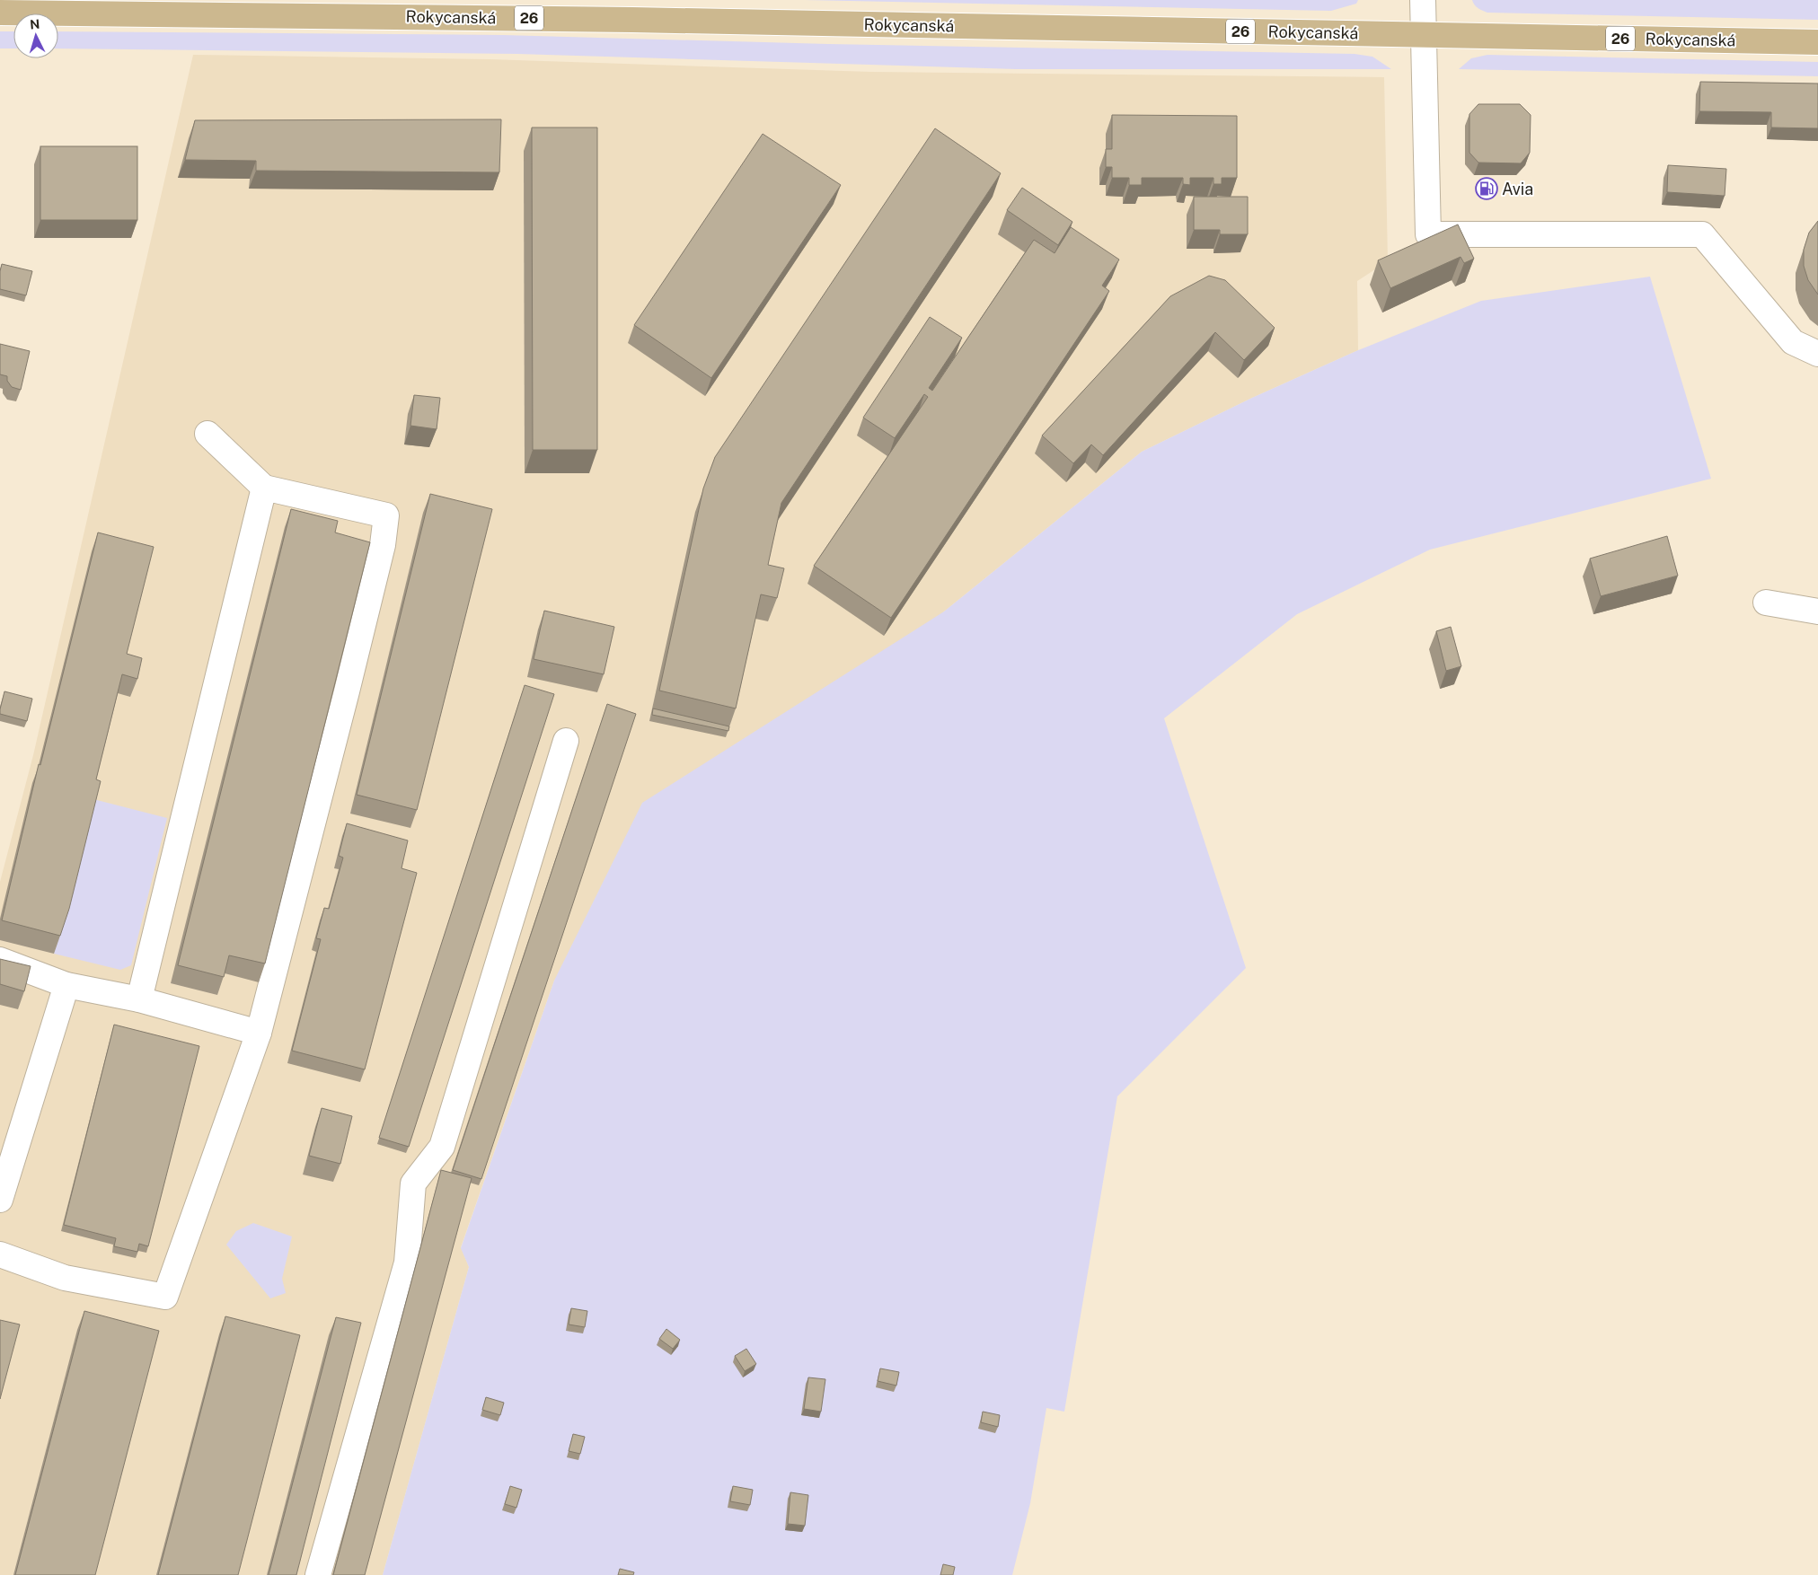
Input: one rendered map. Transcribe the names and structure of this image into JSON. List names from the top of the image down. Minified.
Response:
{"streets":{"main road":["Rokycanská","26"]},"places":{"fuel station":["Avia"]},"north":"top"}
